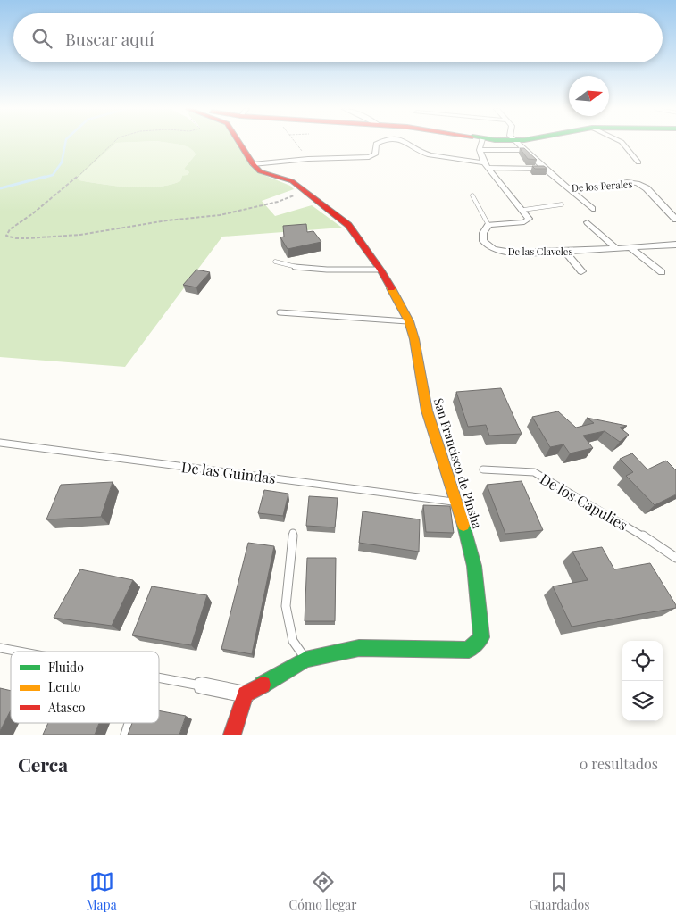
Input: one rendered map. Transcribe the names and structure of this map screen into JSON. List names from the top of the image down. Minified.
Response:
{"streets":{"street":["De los Perales","De las Claveles","San Francisco de Pinsha"],"lane":["De las Guindas","De los Capulies"]},"crossings":[["San Francisco de Pinsha","De las Guindas"]],"legend":["Fluido","Lento","Atasco"],"north":"right","page":{"search":"Buscar aquí","heading":["Cerca","0 resultados"],"nav":["Mapa","Cómo llegar","Guardados"]}}
